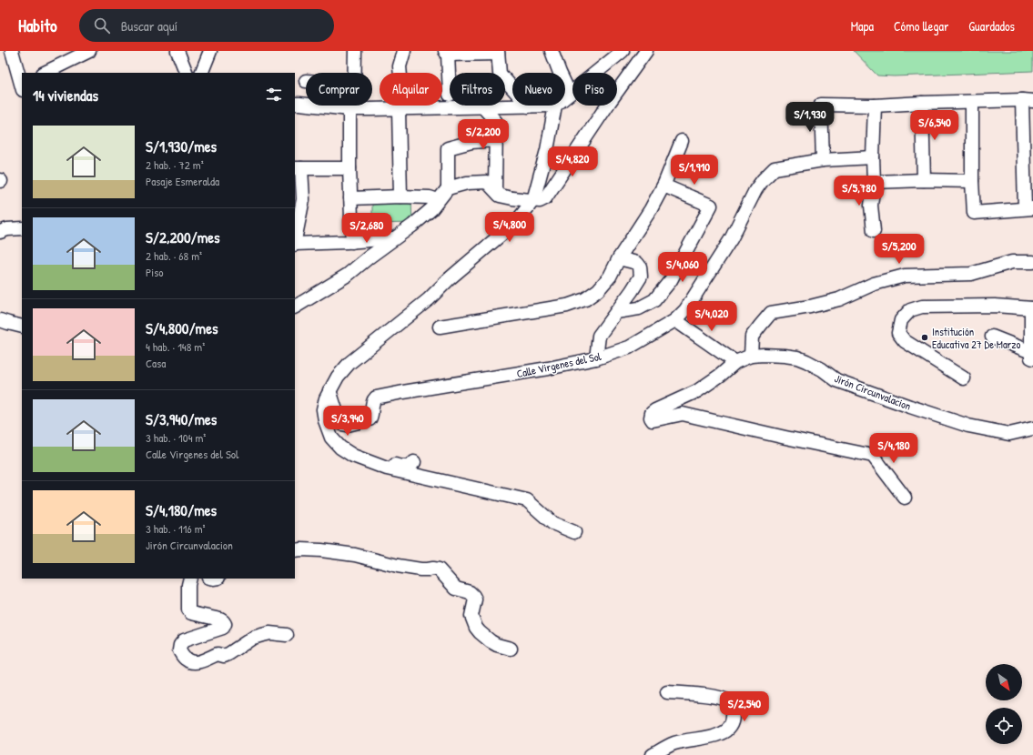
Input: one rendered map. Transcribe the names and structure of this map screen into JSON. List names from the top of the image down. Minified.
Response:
{"streets":{"street":["Calle Virgenes del Sol","Jirón Circunvalacion"]},"places":["Institución Educativa 27 De Marzo"],"north":"bottom right","page":{"header":"Habito","search":"Buscar aquí","nav":["Mapa","Cómo llegar","Guardados"],"chip":["Comprar","Alquilar","Filtros","Nuevo","Piso"],"heading":"14 viviendas","price":["S/1,930","S/6,540","S/2,200","S/4,820","S/1,910","S/5,780","S/4,800","S/2,680","S/5,200","S/4,060","S/4,020","S/3,940","S/4,180","S/2,540"],"list":[{"name":"S/1,930/mes","note":"2 hab. · 72 m² · Pasaje Esmeralda"},{"name":"S/2,200/mes","note":"2 hab. · 68 m² · Piso"},{"name":"S/4,800/mes","note":"4 hab. · 148 m² · Casa"},{"name":"S/3,940/mes","note":"3 hab. · 104 m² · Calle Virgenes del Sol"},{"name":"S/4,180/mes","note":"3 hab. · 116 m² · Jirón Circunvalacion"}]}}
